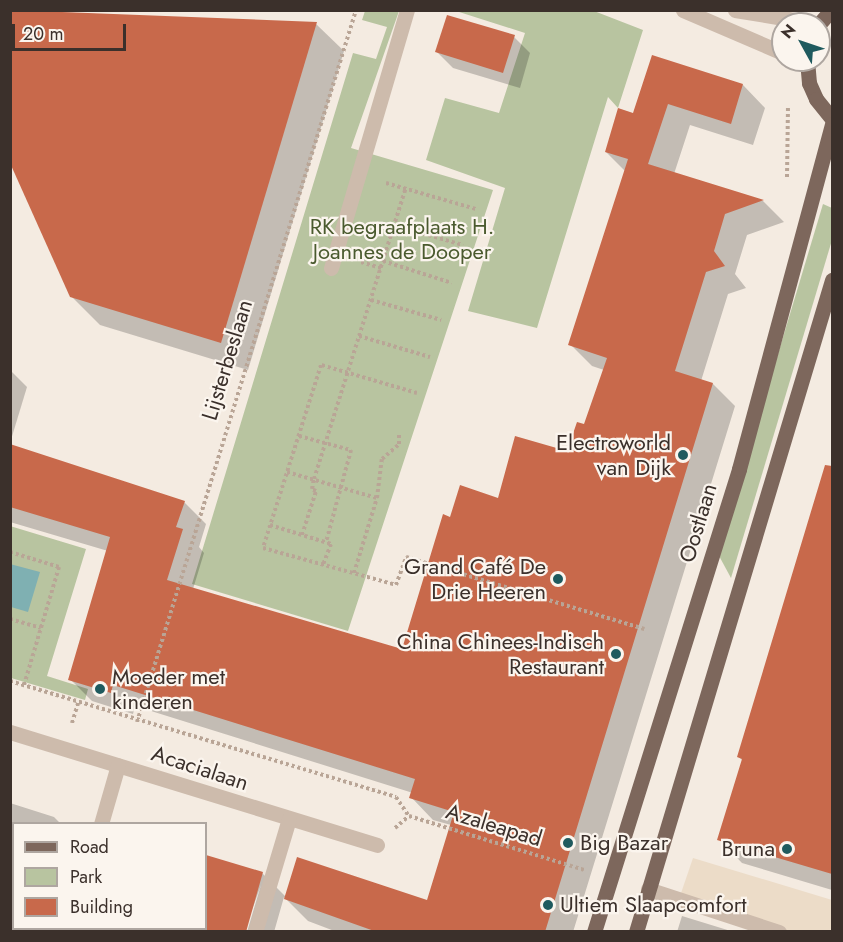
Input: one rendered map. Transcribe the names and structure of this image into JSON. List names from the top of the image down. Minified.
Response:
{"streets":{"main road":["Oostlaan"],"street":["Acacialaan"],"path":["Lijsterbeslaan","Azaleapad"]},"crossings":[["Oostlaan","Azaleapad"]],"parks":["RK begraafplaats H. Joannes de Dooper"],"places":["Electroworld van Dijk","Grand Café De Drie Heeren","China Chinees-Indisch Restaurant","Moeder met kinderen","Big Bazar","Bruna","Ultiem Slaapcomfort"],"legend":["Road","Park","Building"],"scale_bar":"20 m","north":"top left"}
